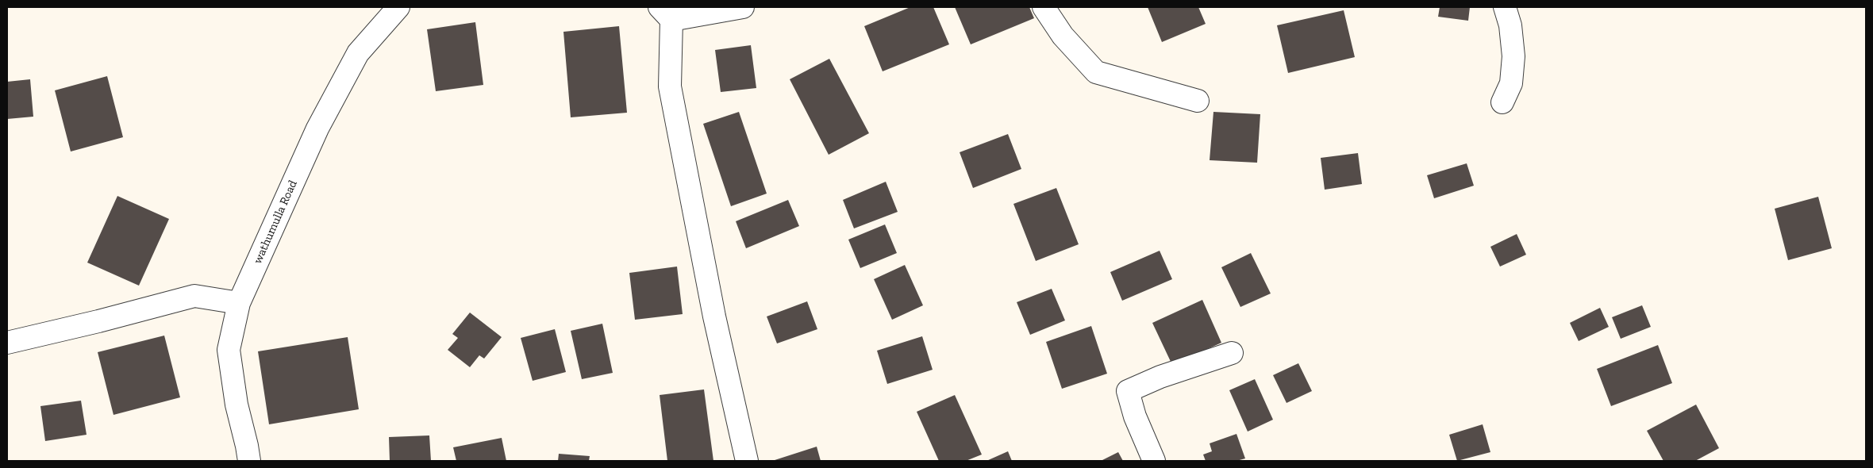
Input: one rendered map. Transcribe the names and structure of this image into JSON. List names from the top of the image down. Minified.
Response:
{"streets":{"street":["wathumulla Road"]}}
